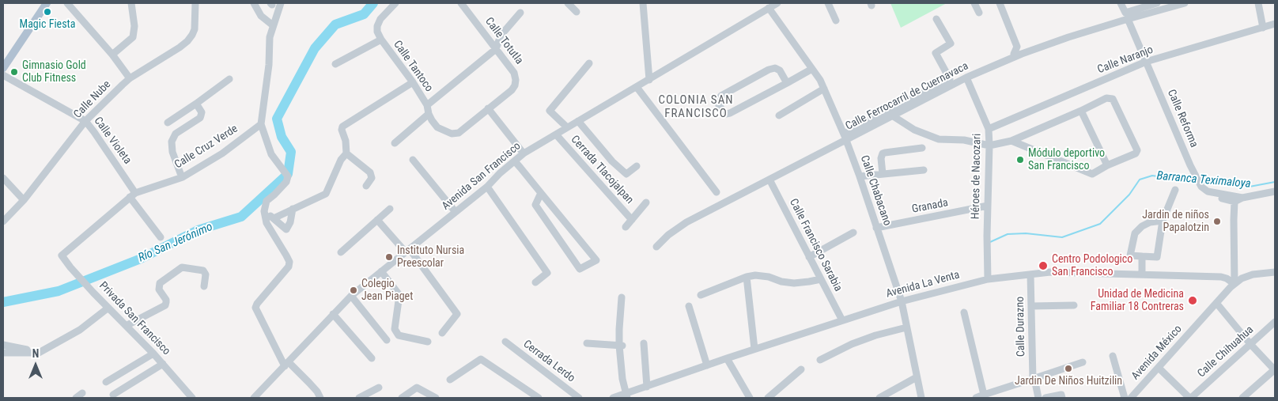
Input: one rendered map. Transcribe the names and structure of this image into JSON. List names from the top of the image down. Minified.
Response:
{"streets":{"street":["Calle Totutla","Calle Naranjo","Calle Tantoco","Calle Ferrocarril de Cuernavaca","Calle Nube","Calle Reforma","Calle Violeta","Calle Cruz Verde","Cerrada Tlacojalpan","Avenida San Francisco","Héroes de Nacozari","Calle Chabacano","Granada","Calle Francisco Sarabia","Avenida La Venta","Privada San Francisco","Calle Durazno","Calle Chihuahua","Avenida México","Cerrada Lerdo"]},"crossings":[["Calle Totutla","Calle Tantoco"],["Calle Naranjo","Calle Reforma"],["Calle Naranjo","Héroes de Nacozari"],["Calle Ferrocarril de Cuernavaca","Calle Reforma"],["Calle Ferrocarril de Cuernavaca","Héroes de Nacozari"],["Calle Ferrocarril de Cuernavaca","Calle Chabacano"],["Calle Ferrocarril de Cuernavaca","Calle Francisco Sarabia"],["Calle Nube","Calle Violeta"],["Calle Violeta","Calle Cruz Verde"],["Calle Cruz Verde","Privada San Francisco"],["Cerrada Tlacojalpan","Avenida San Francisco"],["Avenida San Francisco","Calle Chabacano"],["Héroes de Nacozari","Granada"],["Héroes de Nacozari","Avenida La Venta"],["Calle Chabacano","Granada"],["Calle Chabacano","Avenida La Venta"],["Calle Francisco Sarabia","Avenida La Venta"],["Avenida La Venta","Calle Durazno"],["Avenida La Venta","Avenida México"]],"districts":["COLONIA SAN FRANCISCO"],"water":["Barranca Teximaloya","Río San Jerónimo"],"places":["Magic Fiesta","Gimnasio Gold Club Fitness","Módulo deportivo San Francisco","Jardin de niños Papalotzin","Instituto Nursia Preescolar","Centro Podologico San Francisco","Colegio Jean Piaget","Unidad de Medicina Familiar 18 Contreras","Jardin De Niños Huitzilin"],"north":"top"}
